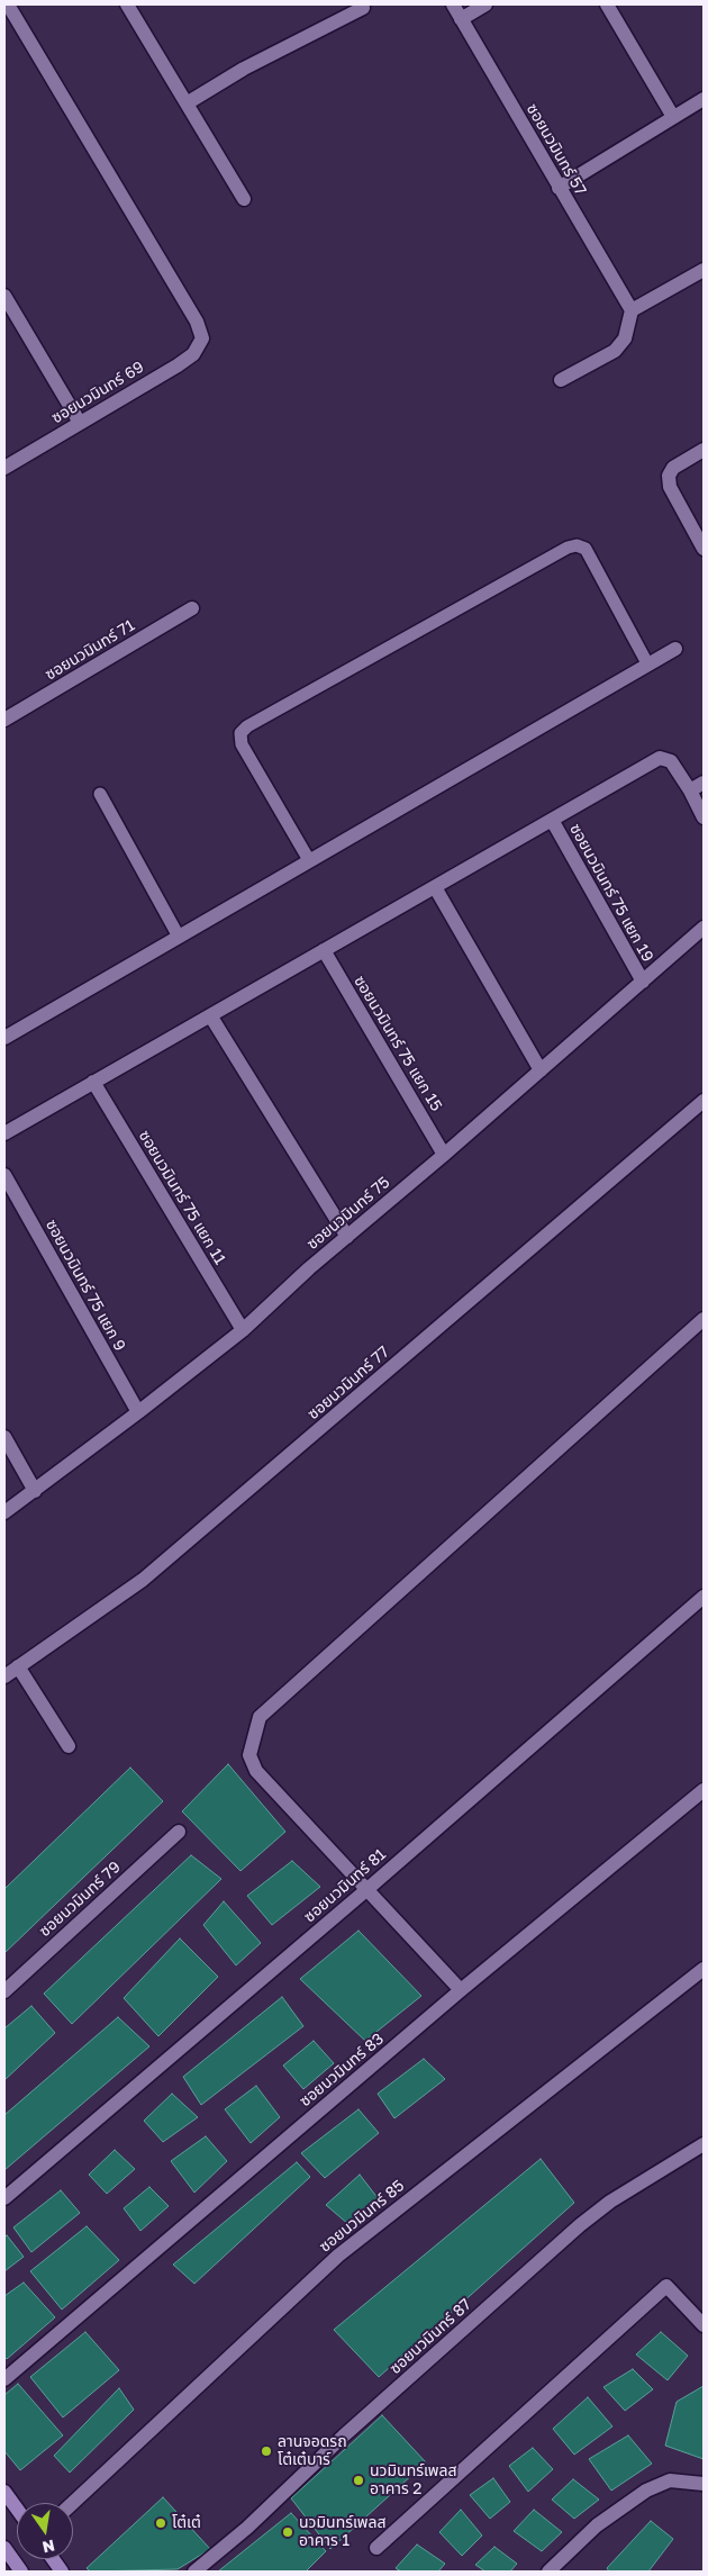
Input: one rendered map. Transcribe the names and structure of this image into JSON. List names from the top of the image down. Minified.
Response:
{"streets":{"street":["ซอยนวมินทร์ 57","ซอยนวมินทร์ 69","ซอยนวมินทร์ 71","ซอยนวมินทร์ 75 แยก 19","ซอยนวมินทร์ 75 แยก 15","ซอยนวมินทร์ 75 แยก 11","ซอยนวมินทร์ 75","ซอยนวมินทร์ 75 แยก 9","ซอยนวมินทร์ 77","ซอยนวมินทร์ 81","ซอยนวมินทร์ 79","ซอยนวมินทร์ 83","ซอยนวมินทร์ 85","ซอยนวมินทร์ 87"]},"crossings":[["ซอยนวมินทร์ 75 แยก 19","ซอยนวมินทร์ 75"],["ซอยนวมินทร์ 75 แยก 15","ซอยนวมินทร์ 75"],["ซอยนวมินทร์ 75 แยก 11","ซอยนวมินทร์ 75"],["ซอยนวมินทร์ 75","ซอยนวมินทร์ 75 แยก 9"]],"places":["ลานจอดรถ โต๋เต๋บาร์","นวมินทร์เพลส อาคาร 2","โต๋เต๋","นวมินทร์เพลส อาคาร 1"],"north":"bottom"}
